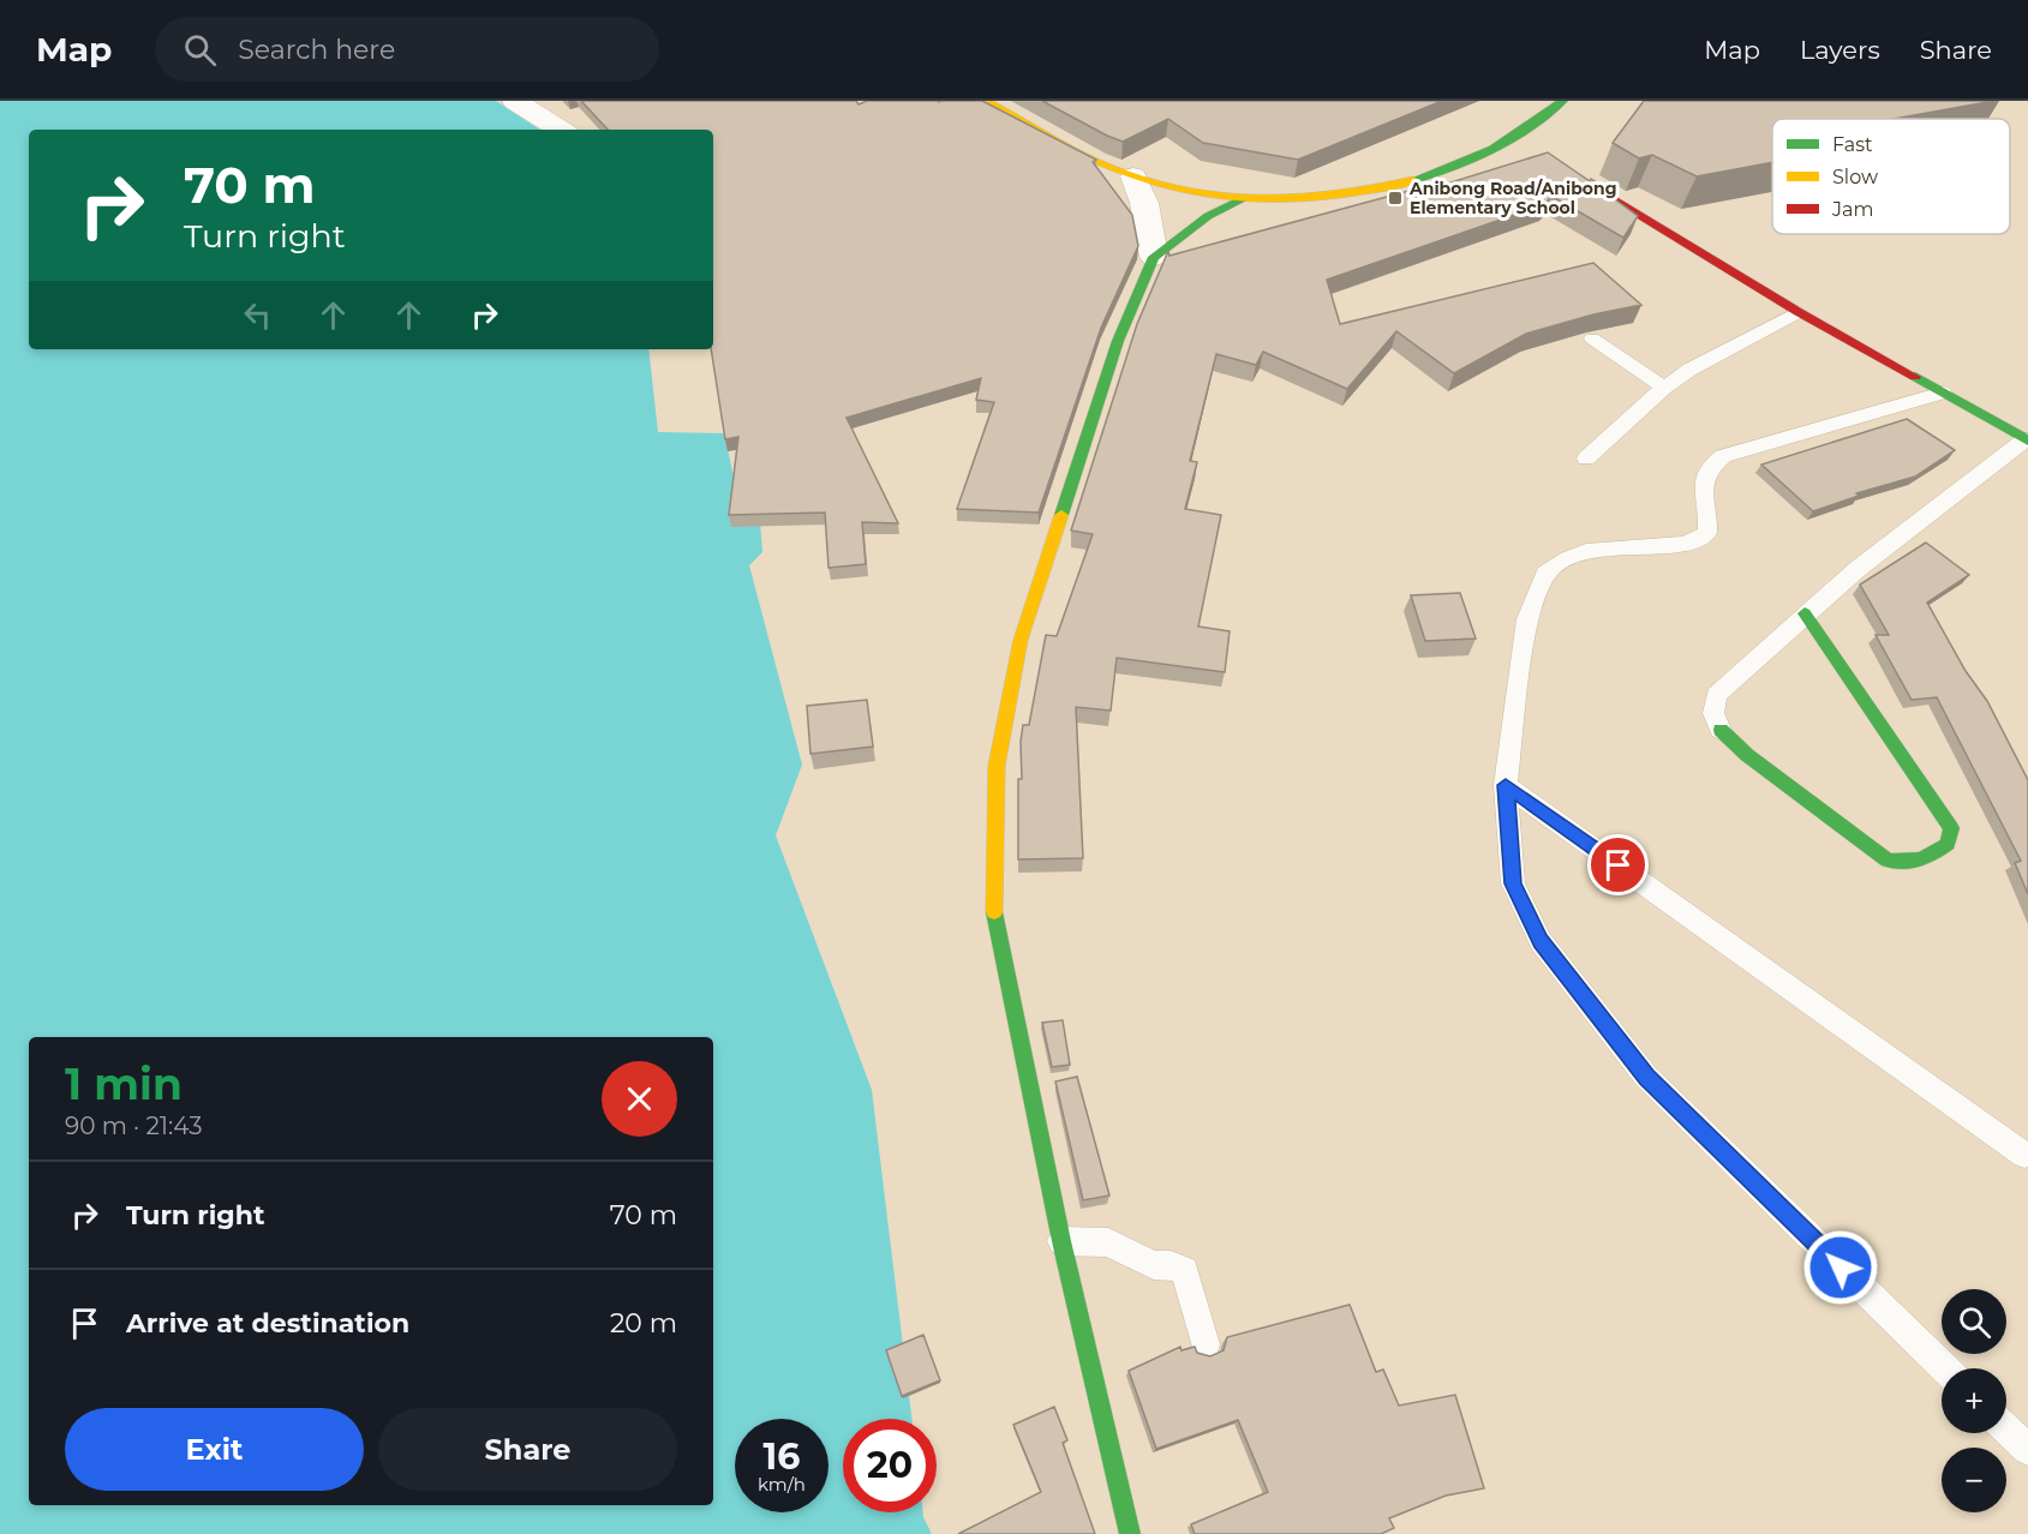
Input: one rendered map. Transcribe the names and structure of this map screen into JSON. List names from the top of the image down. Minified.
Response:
{"places":{"transit":["Anibong Road/Anibong Elementary School"]},"legend":["Fast","Slow","Jam"],"page":{"header":"Map","search":"Search here","nav":["Map","Layers","Share"],"turn":["70 m","Turn right"],"heading":["1 min","90 m · 21:43"],"list":[{"name":"Turn right","value":"70 m"},{"name":"Arrive at destination","value":"20 m"}],"map_buttons":["+","−"],"buttons":["Exit","Share"],"speed":"16 km/h","limit":"20"}}
